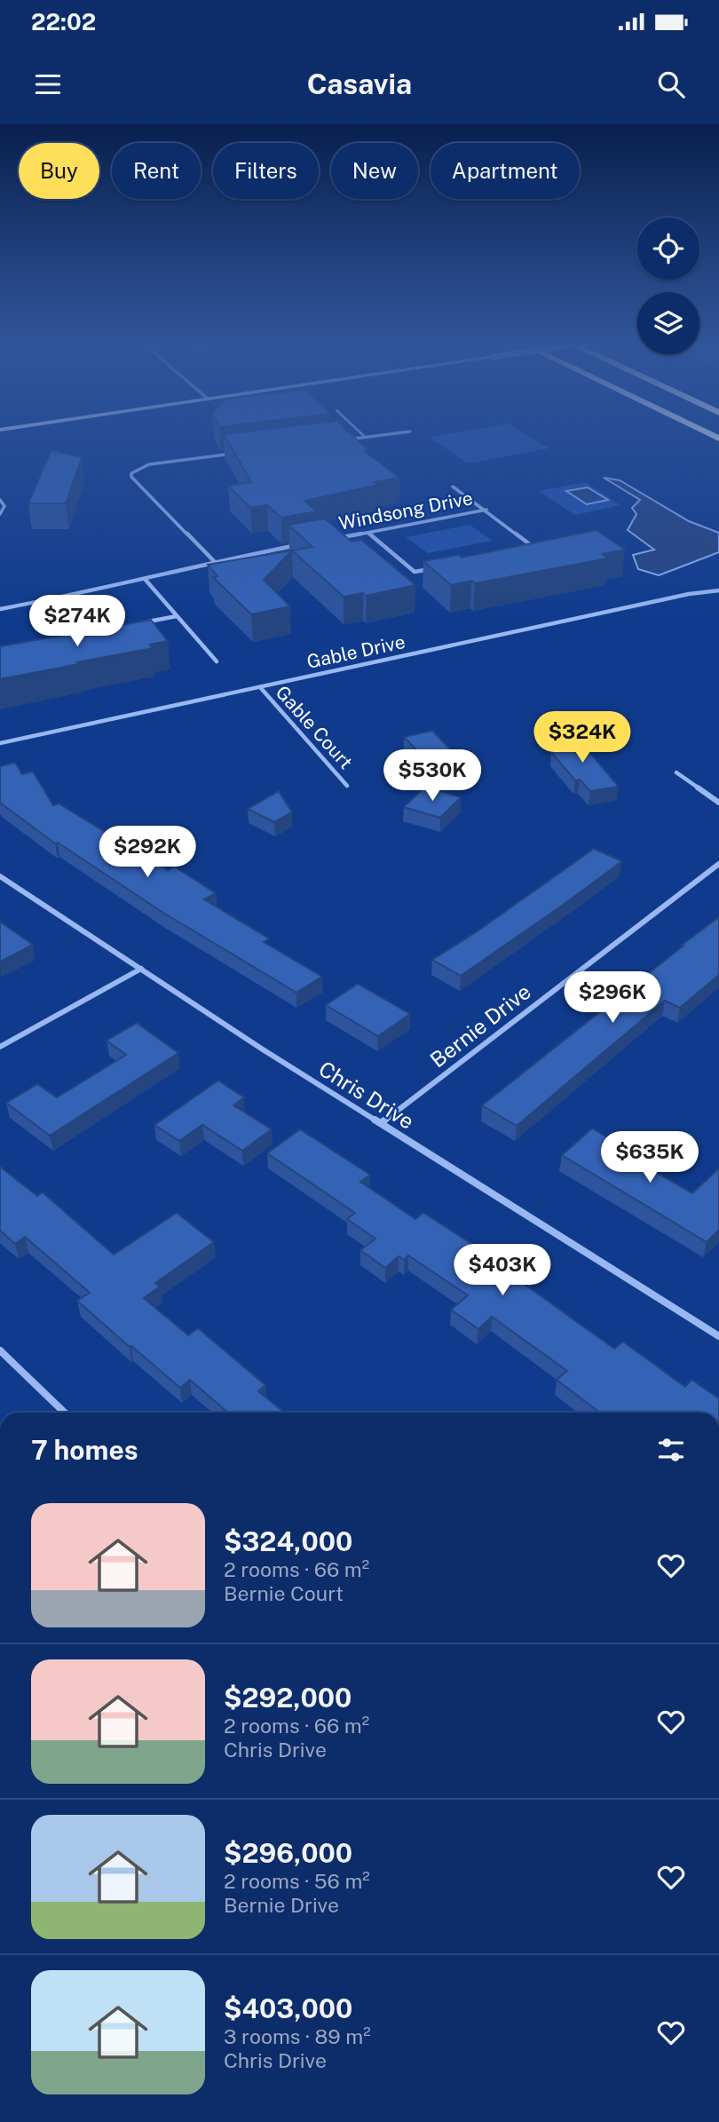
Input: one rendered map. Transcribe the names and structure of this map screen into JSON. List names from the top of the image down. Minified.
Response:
{"streets":{"street":["Windsong Drive","Gable Drive","Gable Court","Bernie Drive","Chris Drive"]},"crossings":[["Gable Drive","Gable Court"],["Bernie Drive","Chris Drive"]],"page":{"status":"22:02","header":"Casavia","chip":["Buy","Rent","Filters","New","Apartment"],"price":["$274K","$324K","$530K","$292K","$296K","$635K","$403K"],"heading":"7 homes","list":[{"name":"$324,000","note":"2 rooms · 66 m² · Bernie Court"},{"name":"$292,000","note":"2 rooms · 66 m² · Chris Drive"},{"name":"$296,000","note":"2 rooms · 56 m² · Bernie Drive"},{"name":"$403,000","note":"3 rooms · 89 m² · Chris Drive"}]}}
